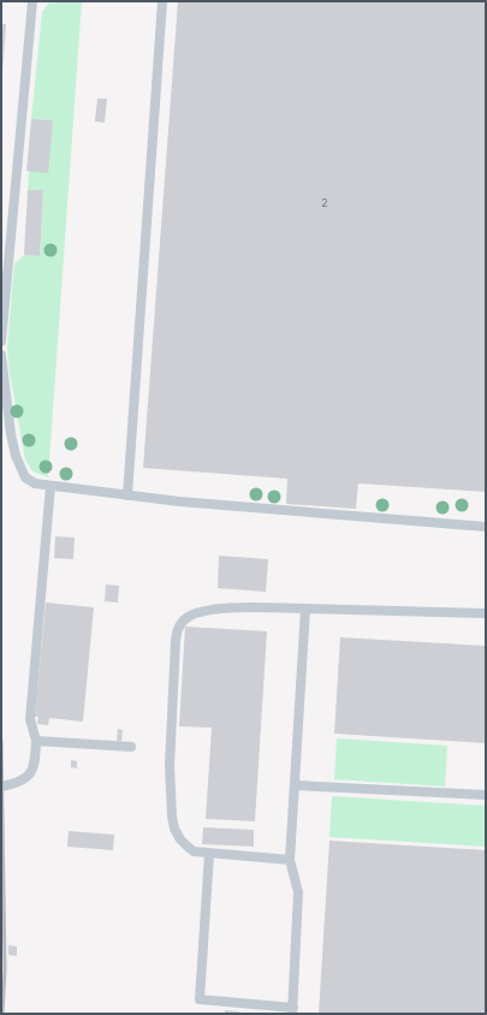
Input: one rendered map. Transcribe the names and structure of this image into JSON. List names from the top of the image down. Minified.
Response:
{"house_numbers":["2"]}
